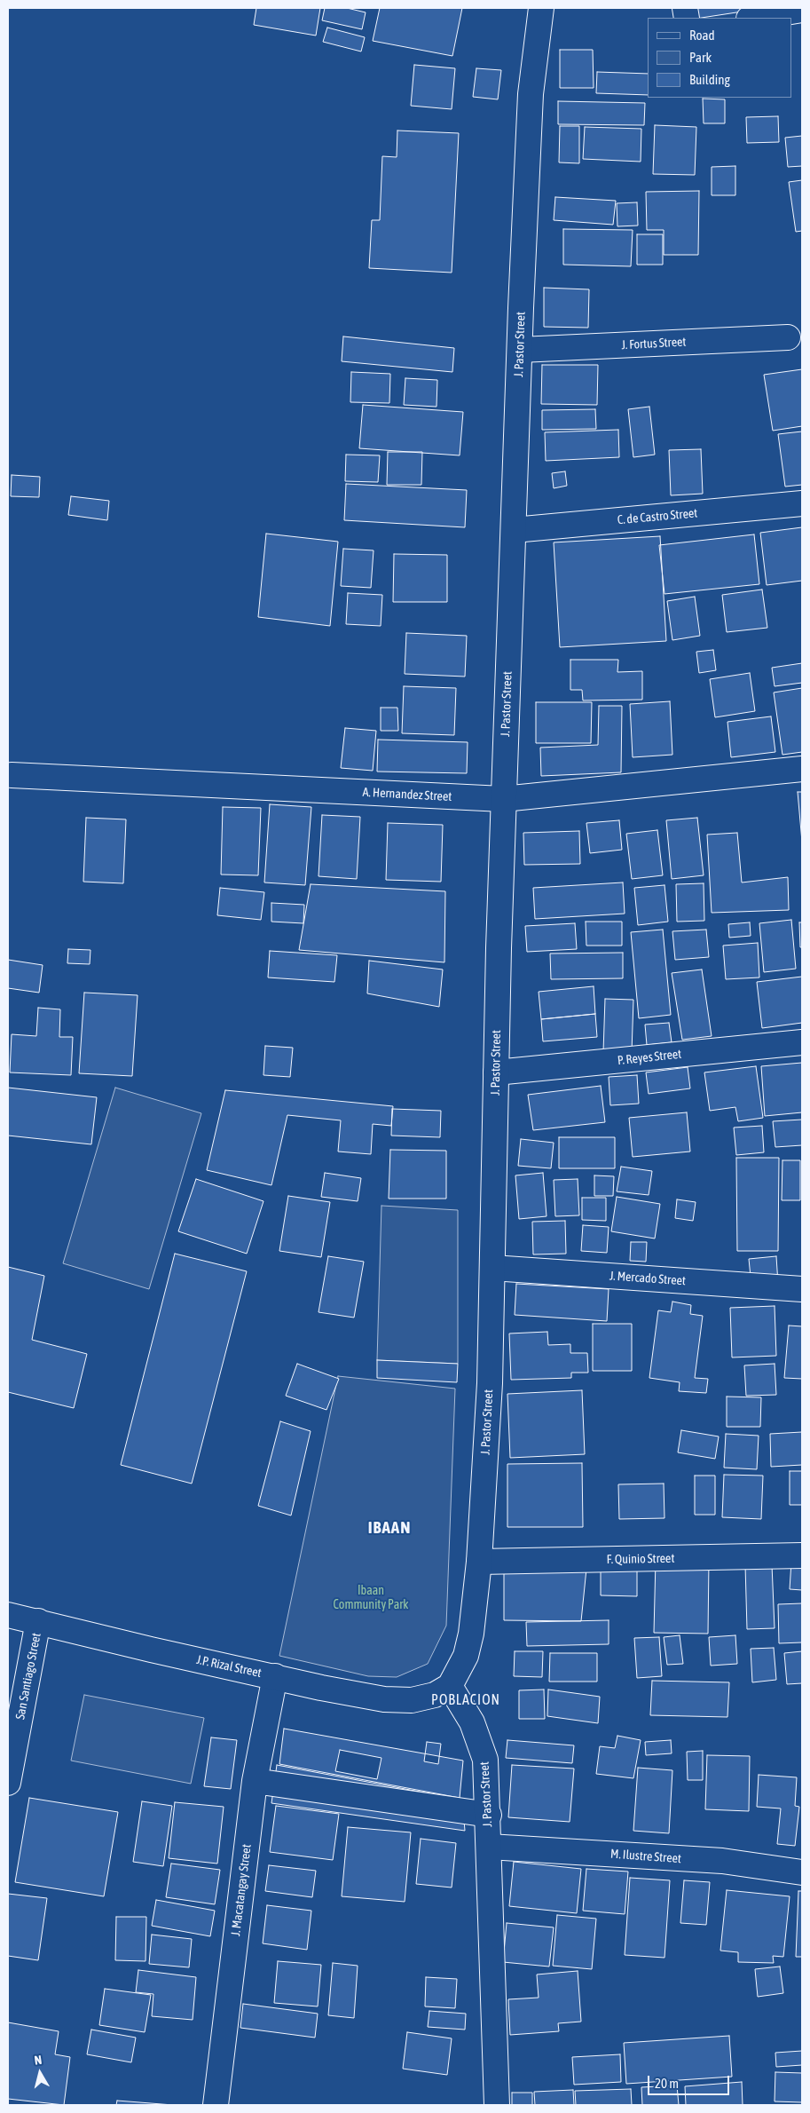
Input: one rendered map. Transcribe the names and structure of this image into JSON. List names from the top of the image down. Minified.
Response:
{"streets":{"street":["J. Fortus Street","J. Pastor Street","C. de Castro Street","A. Hernandez Street","P. Reyes Street","J. Mercado Street","F. Quinio Street","J.P. Rizal Street","San Santiago Street","M. Ilustre Street","J. Macatangay Street"]},"crossings":[["J. Fortus Street","J. Pastor Street"],["J. Pastor Street","C. de Castro Street"],["J. Pastor Street","A. Hernandez Street"],["J. Pastor Street","P. Reyes Street"],["J. Pastor Street","J. Mercado Street"],["J. Pastor Street","F. Quinio Street"],["J. Pastor Street","J.P. Rizal Street"],["J. Pastor Street","M. Ilustre Street"],["J.P. Rizal Street","San Santiago Street"],["J.P. Rizal Street","J. Macatangay Street"]],"districts":["IBAAN","POBLACION"],"parks":["Ibaan Community Park"],"legend":["Road","Park","Building"],"scale_bar":"20 m","north":"top"}
